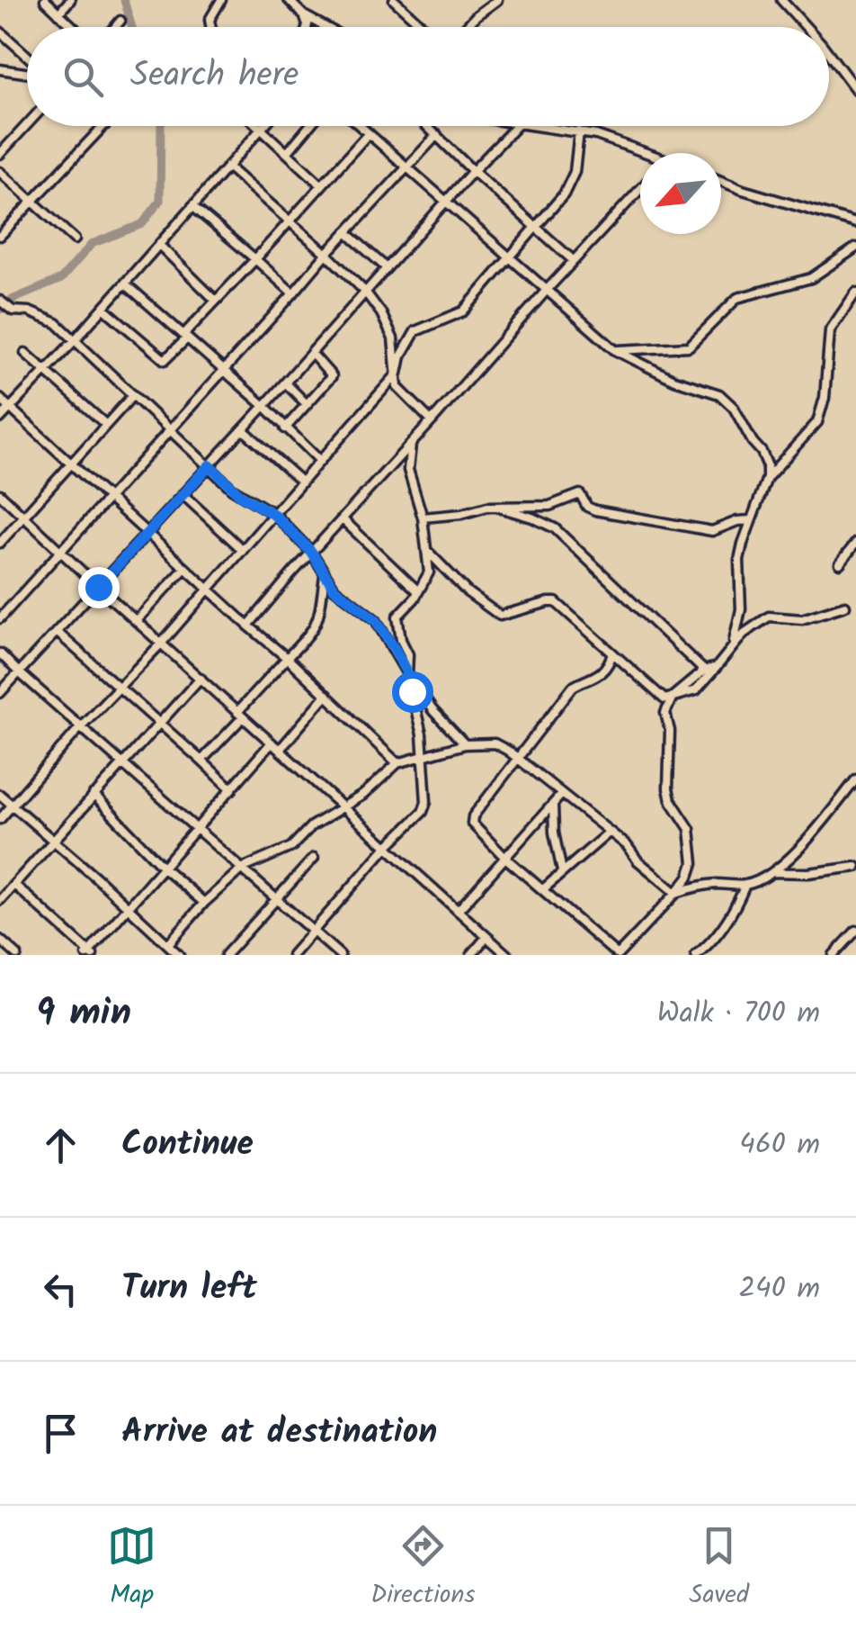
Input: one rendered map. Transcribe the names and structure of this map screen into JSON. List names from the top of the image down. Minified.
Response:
{"north":"bottom left","page":{"search":"Search here","heading":["9 min","Walk · 700 m"],"list":[["Continue","460 m"],["Turn left","240 m"],"Arrive at destination"],"nav":["Map","Directions","Saved"]}}
